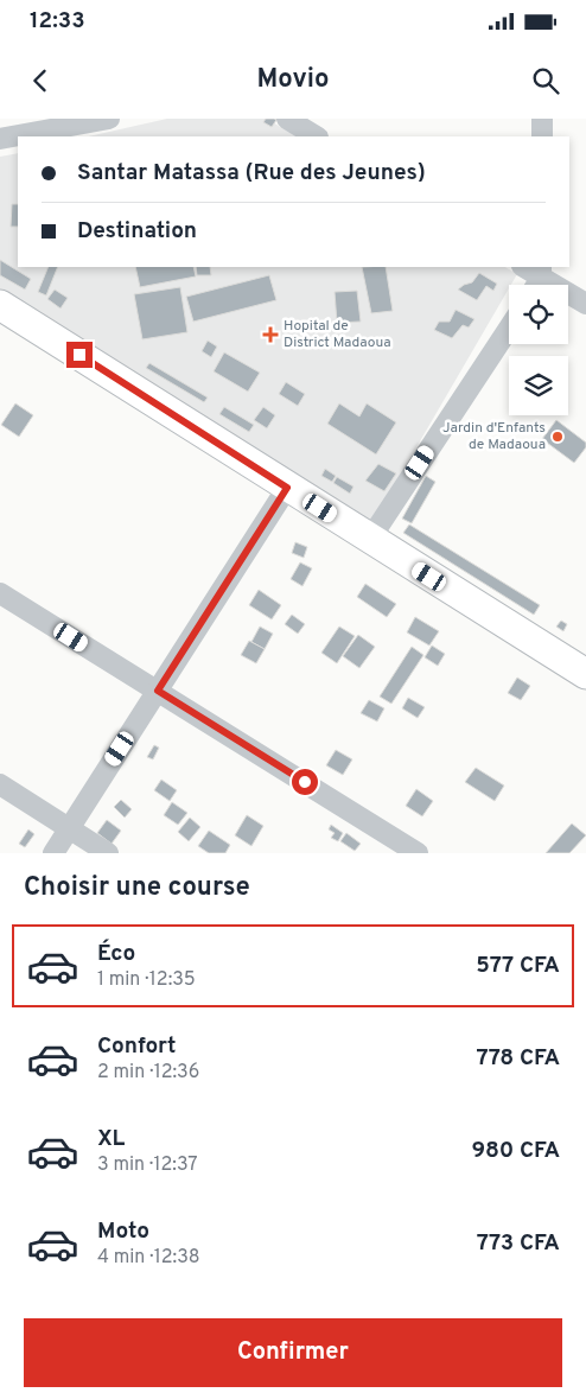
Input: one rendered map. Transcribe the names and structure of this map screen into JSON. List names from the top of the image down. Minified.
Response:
{"places":{"health":["Hopital de District Madaoua"],"other":["Jardin d'Enfants de Madaoua"]},"page":{"status":"12:33","header":"Movio","banner":["Santar Matassa (Rue des Jeunes)","Destination"],"heading":"Choisir une course","list":[{"name":"Éco","note":"1 min · 12:35","value":"577 CFA"},{"name":"Confort","note":"2 min · 12:36","value":"778 CFA"},{"name":"XL","note":"3 min · 12:37","value":"980 CFA"},{"name":"Moto","note":"4 min · 12:38","value":"773 CFA"}],"buttons":"Confirmer"}}
